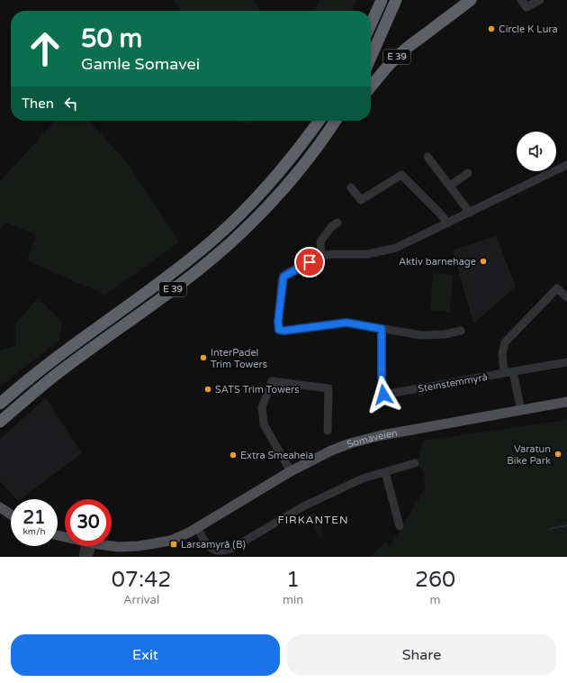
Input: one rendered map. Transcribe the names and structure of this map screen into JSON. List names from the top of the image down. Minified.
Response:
{"streets":{"highway":["E 39"],"main road":["Somaveien"],"street":["Steinstemmyrå"]},"districts":["FIRKANTEN"],"places":{"other":["Circle K Lura","Aktiv barnehage","InterPadel Trim Towers","SATS Trim Towers","Varatun Bike Park","Extra Smeaheia"],"transit":["Larsamyrå (B)"]},"page":{"turn":["50 m","Gamle Somavei"],"then":"Then","speed":"21 km/h","limit":"30","eta":["07:42","Arrival","1","min","260","m"],"buttons":["Exit","Share"]}}
